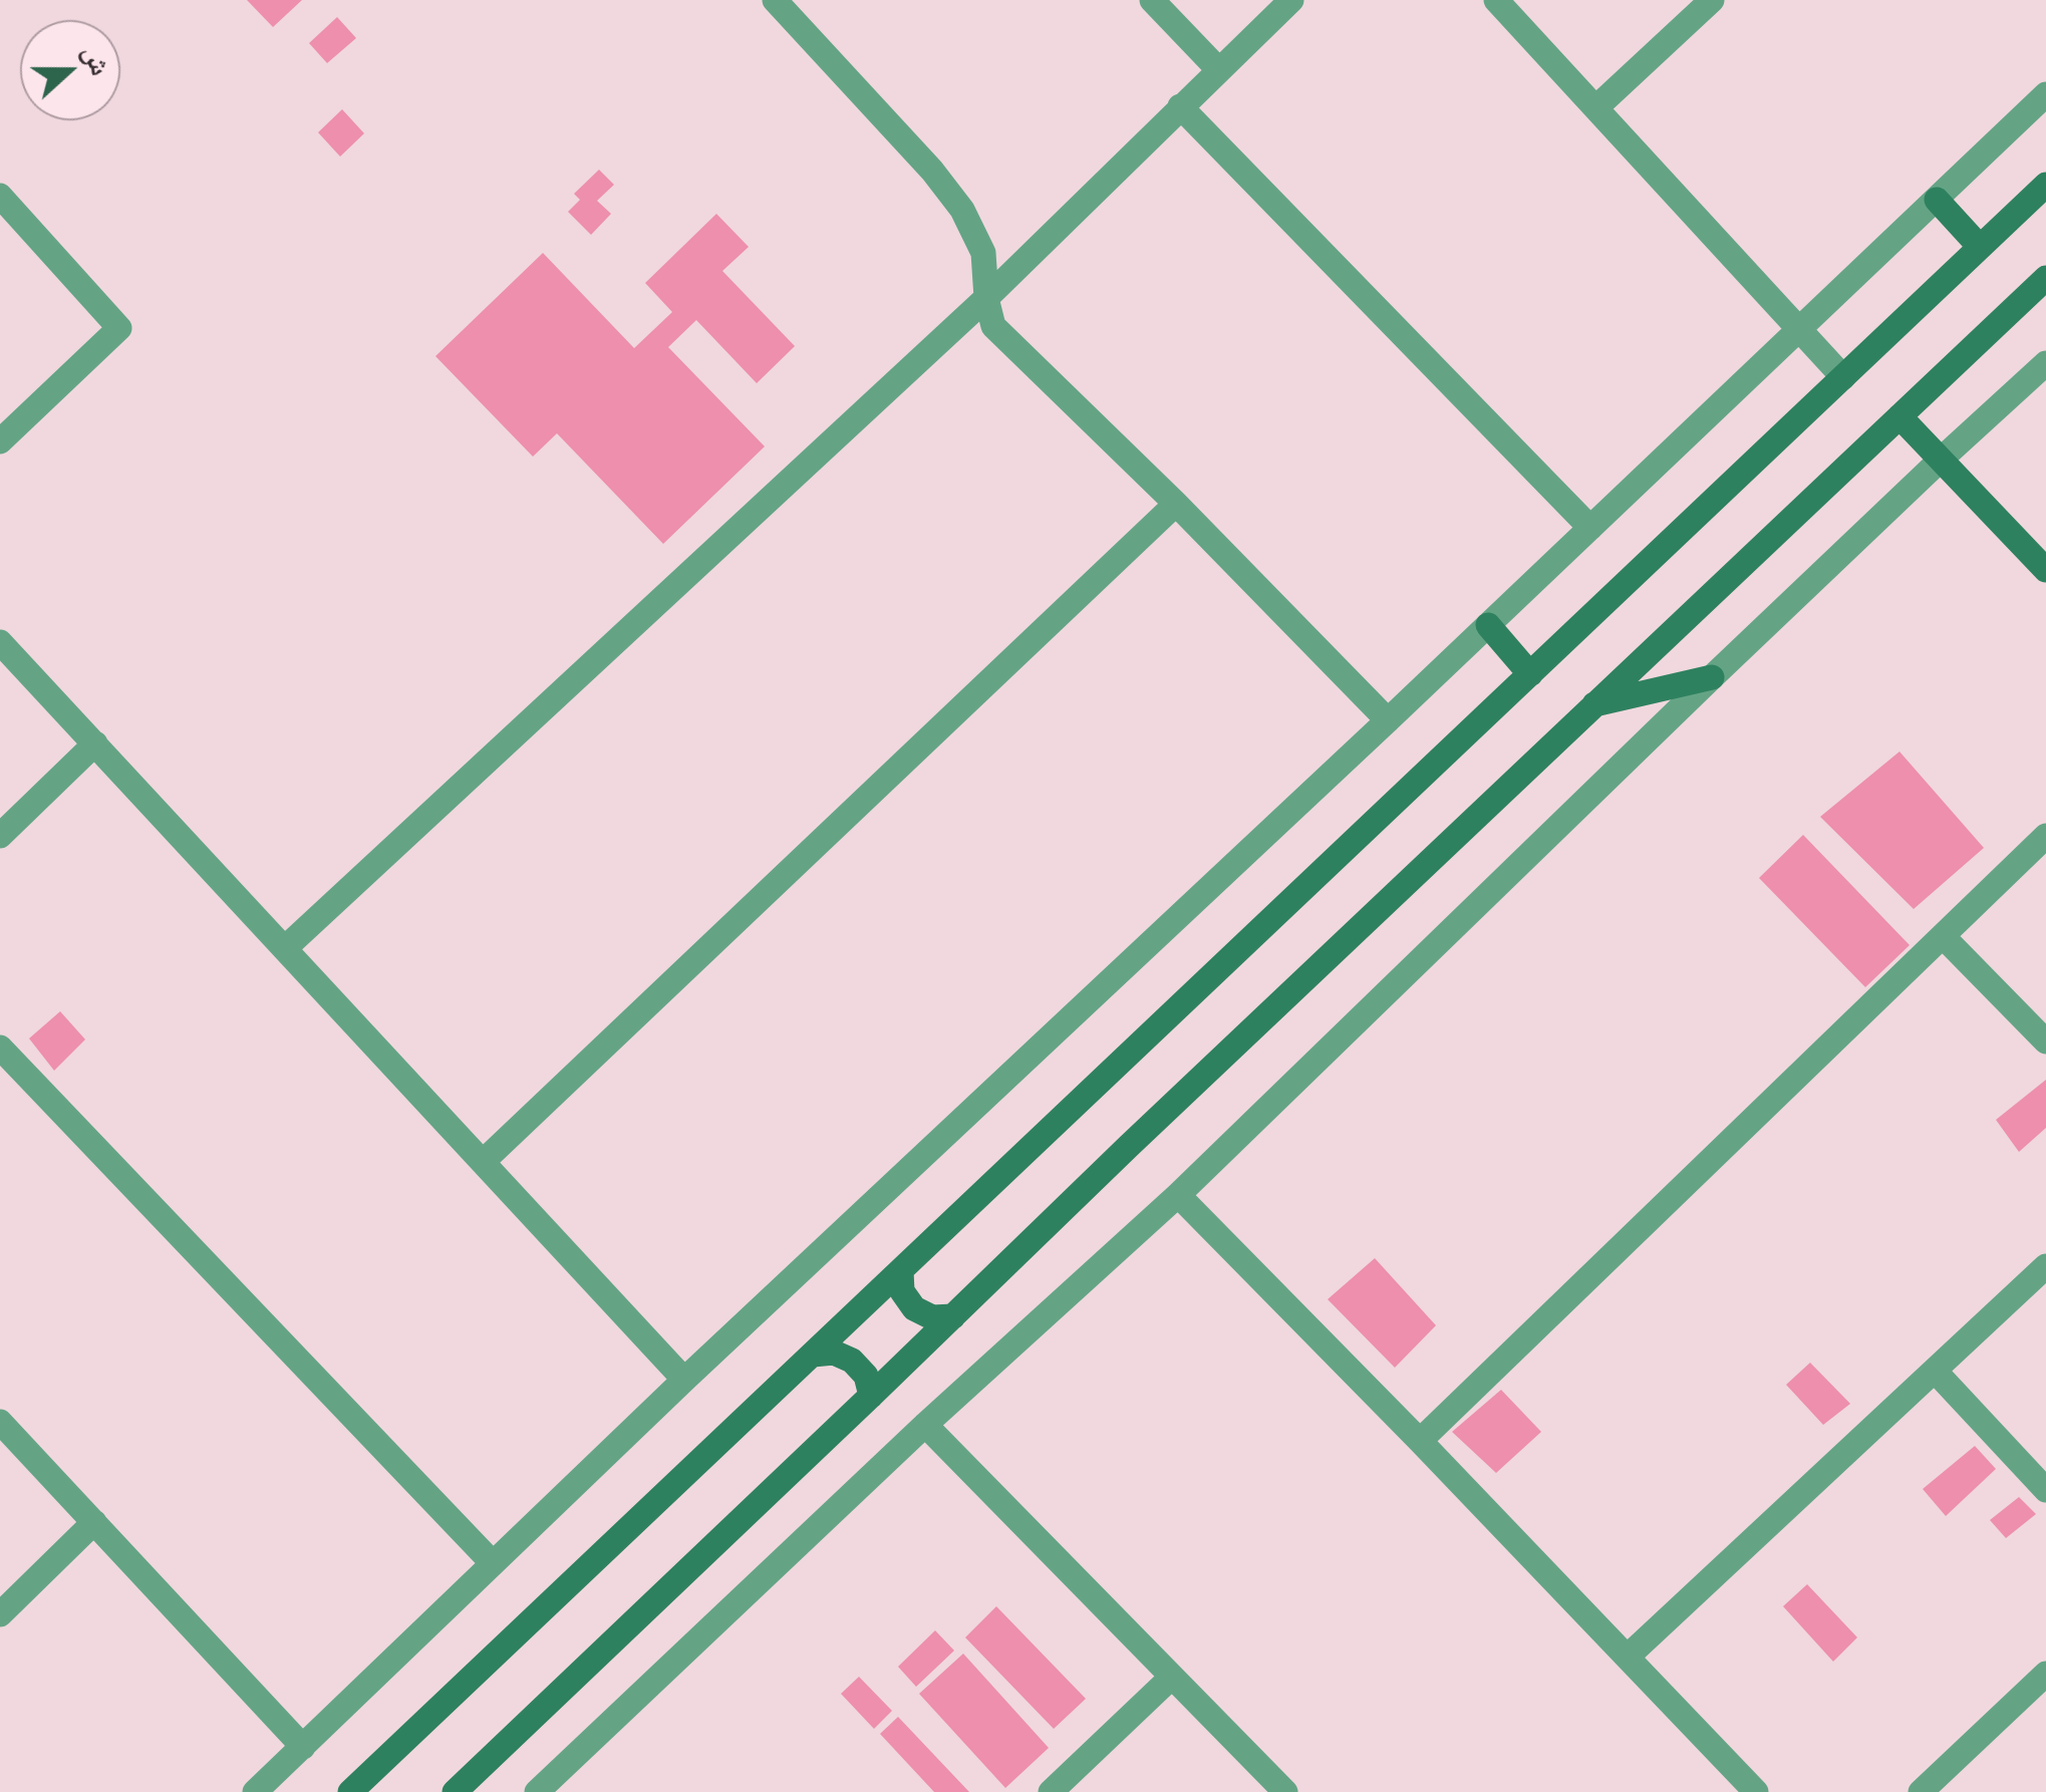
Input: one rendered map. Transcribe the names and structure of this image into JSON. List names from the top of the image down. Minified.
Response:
{"north":"right"}
